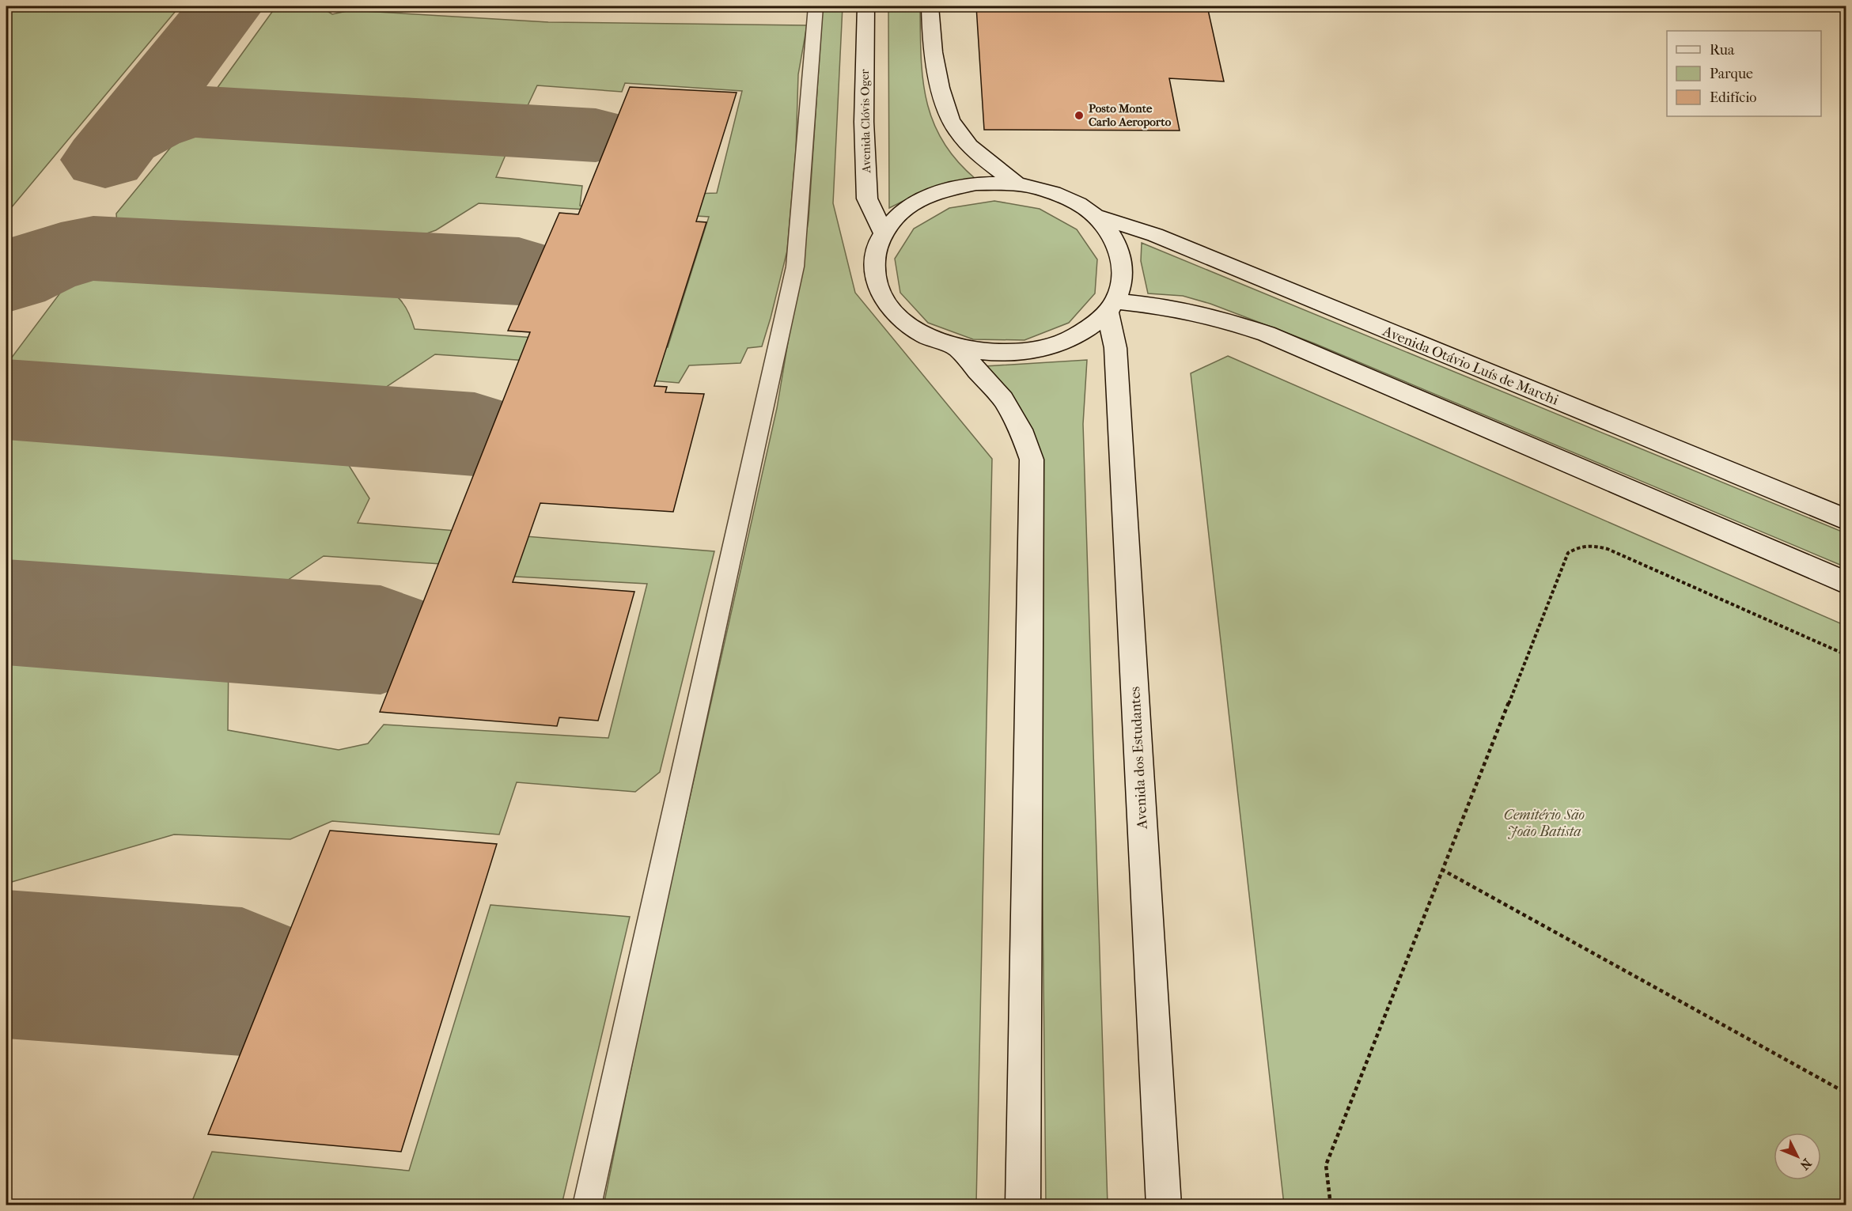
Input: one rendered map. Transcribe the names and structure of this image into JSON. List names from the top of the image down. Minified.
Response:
{"streets":{"main road":["Avenida Clóvis Oger","Avenida Otávio Luís de Marchi","Avenida dos Estudantes"]},"parks":["Cemitério São João Batista"],"places":["Posto Monte Carlo Aeroporto"],"legend":["Rua","Parque","Edifício"],"north":"bottom right"}
